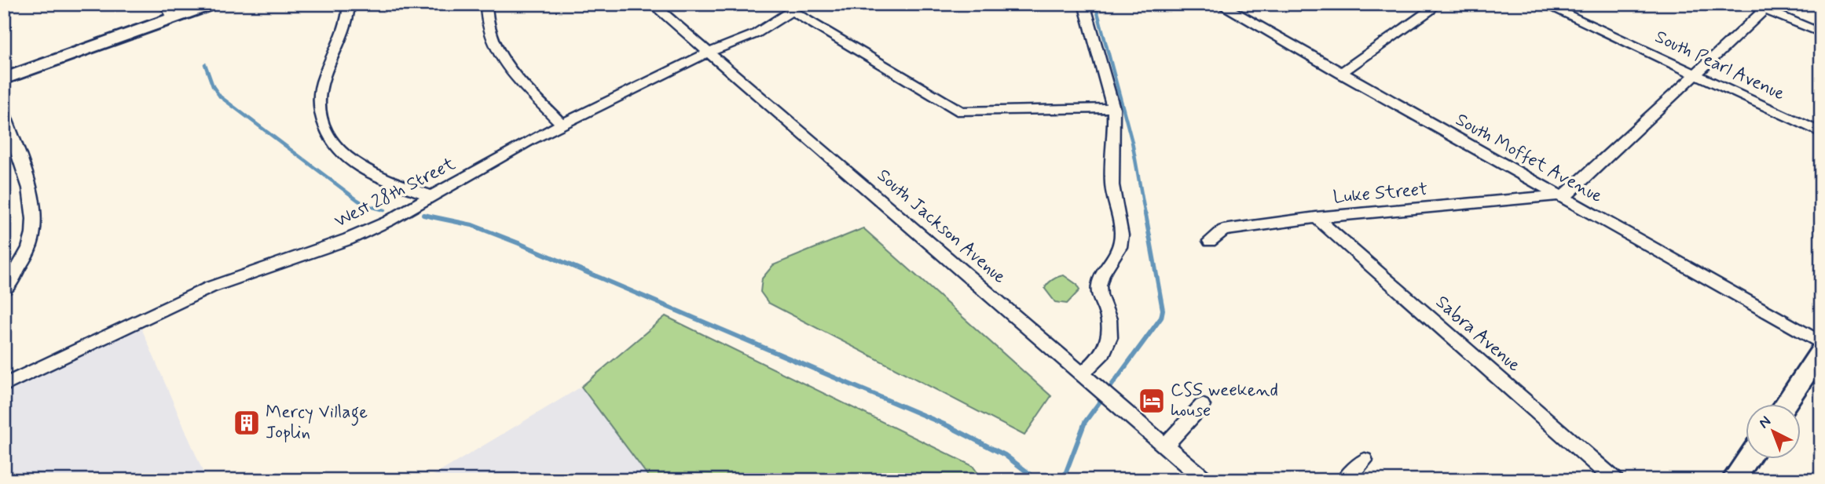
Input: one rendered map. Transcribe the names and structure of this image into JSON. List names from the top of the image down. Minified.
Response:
{"streets":{"street":["South Pearl Avenue","South Moffet Avenue","West 28th Street","Luke Street","South Jackson Avenue","Sabra Avenue"]},"crossings":[["South Moffet Avenue","Luke Street"],["West 28th Street","South Jackson Avenue"],["Luke Street","Sabra Avenue"]],"places":{"hotel":["CSS weekend house"],"building":["Mercy Village Joplin"]},"north":"top left"}
